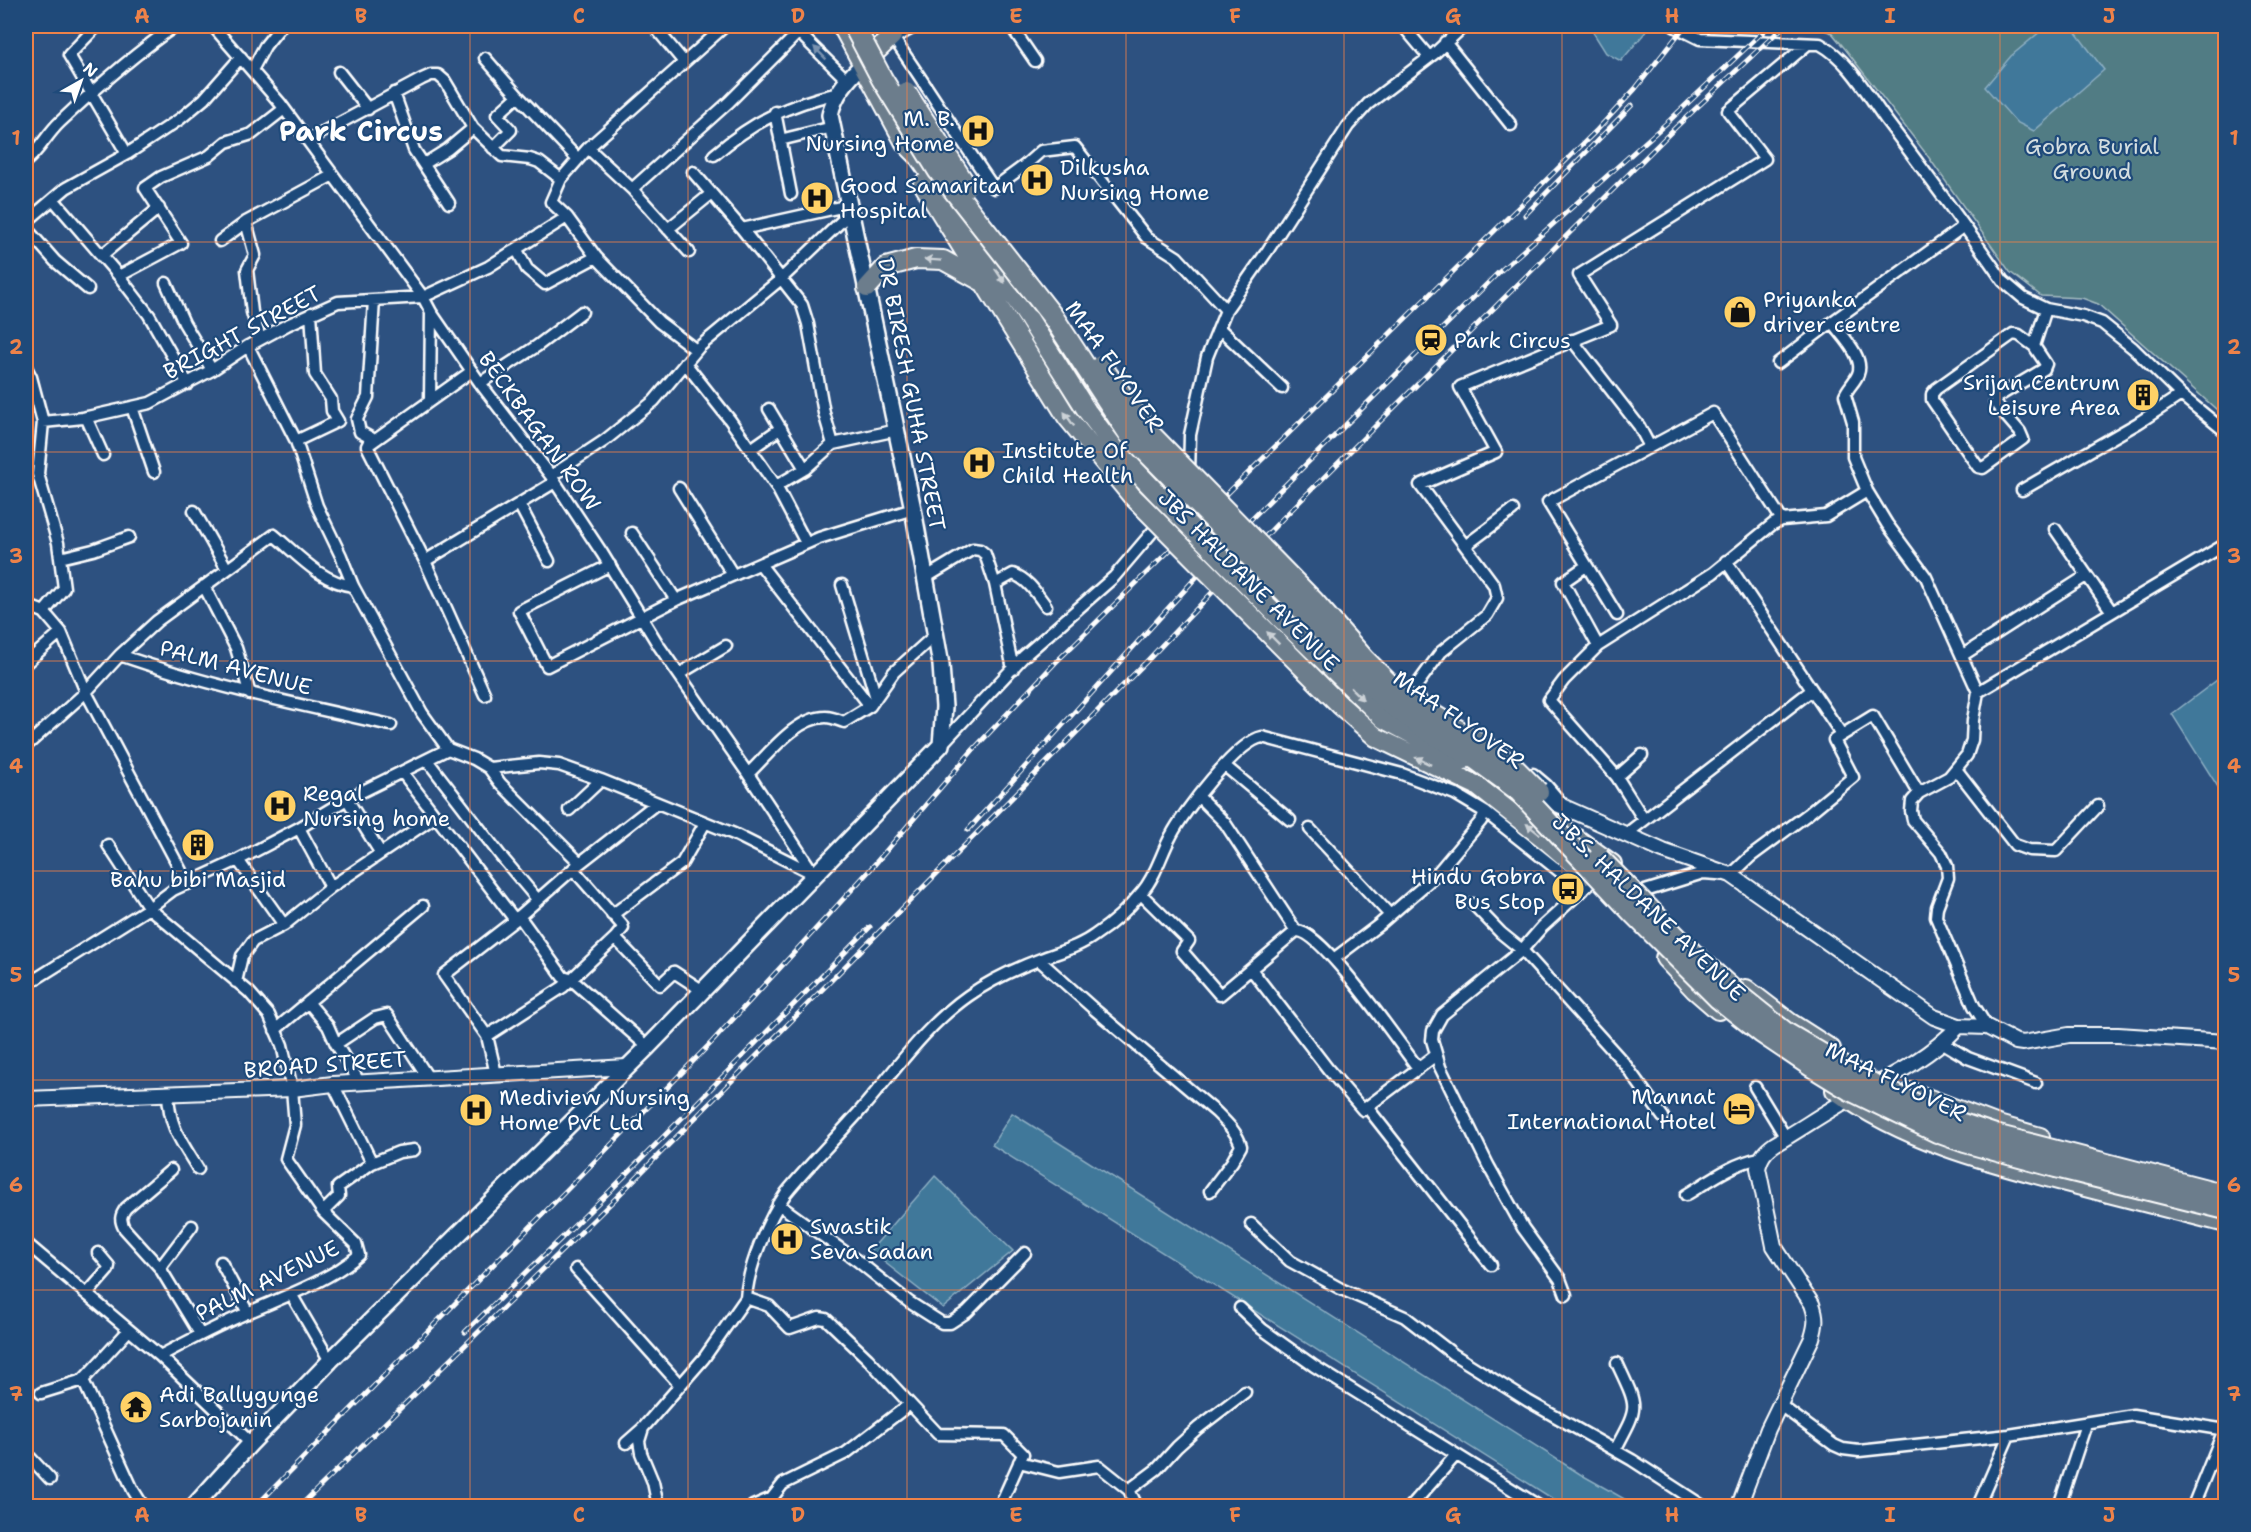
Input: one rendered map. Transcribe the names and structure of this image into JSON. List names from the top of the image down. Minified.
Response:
{"streets":{"highway":["MAA FLYOVER"],"main road":["DR BIRESH GUHA STREET","JBS HALDANE AVENUE","J.B.S. HALDANE AVENUE"],"street":["BRIGHT STREET","BECKBAGAN ROW","PALM AVENUE","BROAD STREET"]},"crossings":[["BRIGHT STREET","BECKBAGAN ROW"],["DR BIRESH GUHA STREET","JBS HALDANE AVENUE"],["JBS HALDANE AVENUE","J.B.S. HALDANE AVENUE"],["PALM AVENUE","BROAD STREET"]],"districts":["Park Circus"],"parks":["Gobra Burial Ground"],"places":{"hospital":["M. B. Nursing Home","Dilkusha Nursing Home","Good Samaritan Hospital","Institute Of Child Health","Regal Nursing home","Mediview Nursing Home Pvt Ltd","Swastik Seva Sadan"],"shop":["Priyanka driver centre"],"station":["Park Circus"],"building":["Srijan Centrum Leisure Area","Bahu bibi Masjid"],"bus stop":["Hindu Gobra Bus Stop"],"hotel":["Mannat International Hotel"],"temple":["Adi Ballygunge Sarbojanin"]},"north":"top right","grid":{"columns":["A","B","C","D","E","F","G","H","I","J"],"rows":["1","2","3","4","5","6","7"]}}
